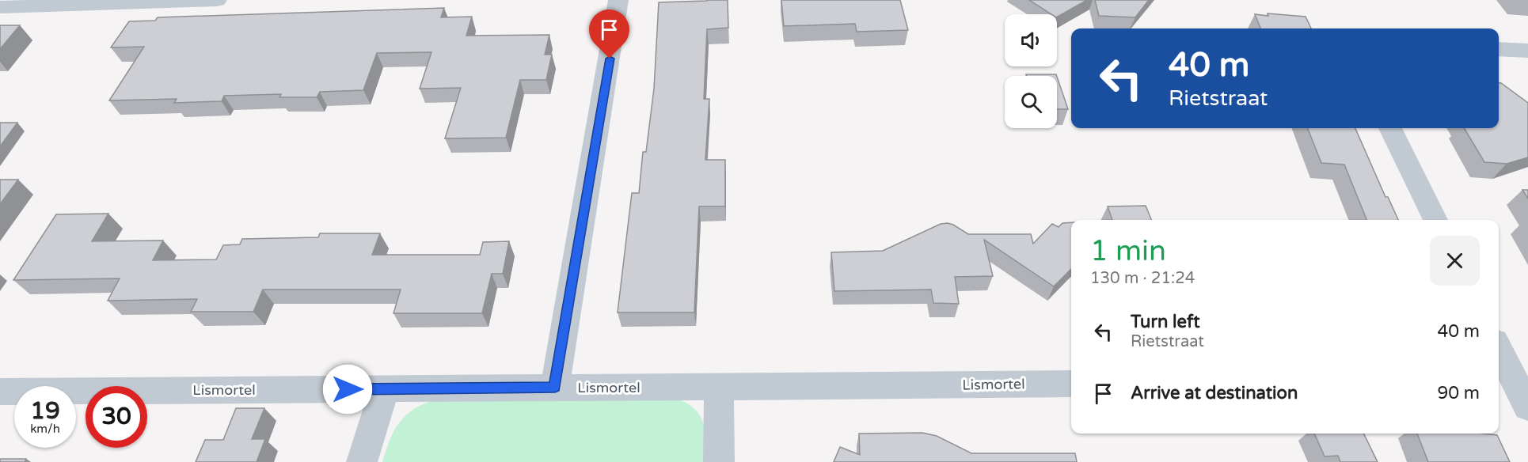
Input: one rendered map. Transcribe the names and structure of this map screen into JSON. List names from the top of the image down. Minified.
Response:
{"streets":{"street":["Lismortel"]},"page":{"turn":["40 m","Rietstraat"],"heading":["1 min","130 m · 21:24"],"list":[{"name":"Turn left","note":"Rietstraat","value":"40 m"},{"name":"Arrive at destination","value":"90 m"}],"speed":"19 km/h","limit":"30"}}
